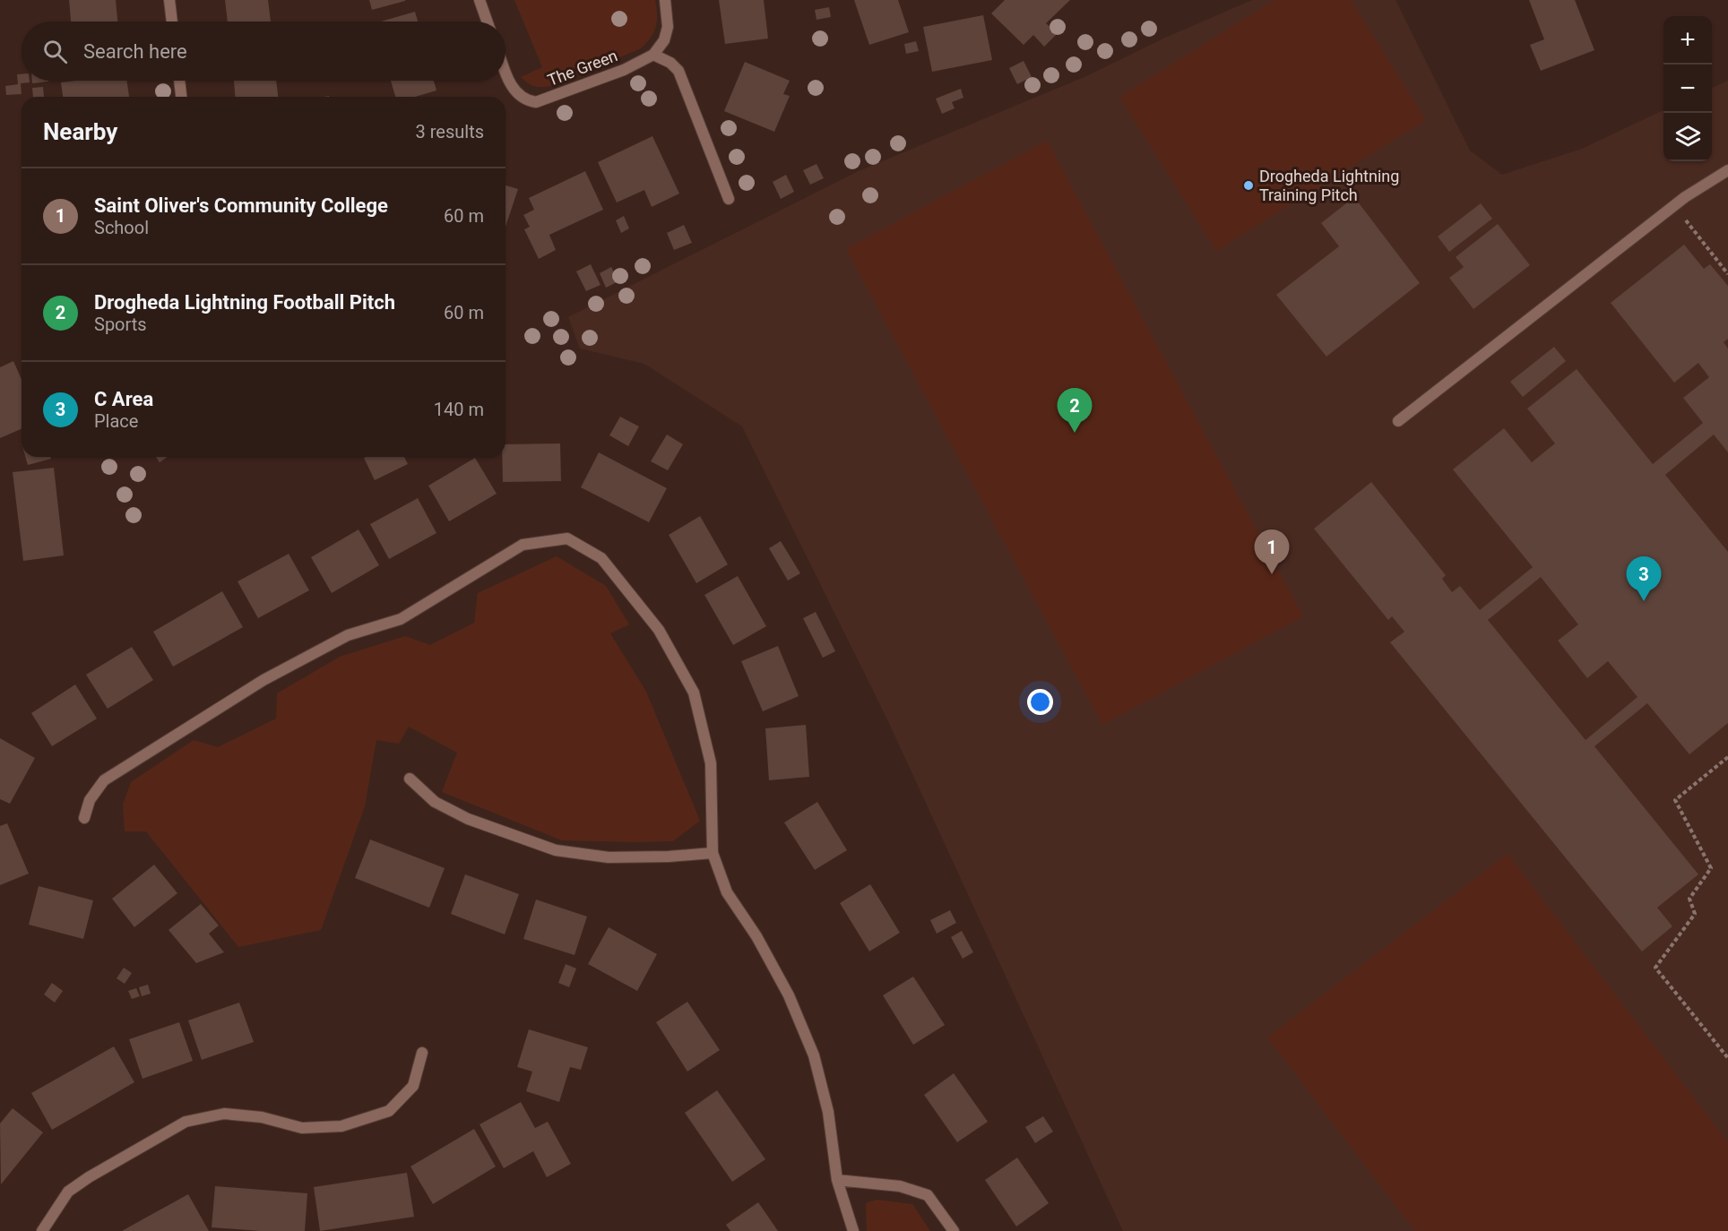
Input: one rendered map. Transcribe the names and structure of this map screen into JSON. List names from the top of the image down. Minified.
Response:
{"streets":{"street":["The Green"]},"places":["Drogheda Lightning Training Pitch"],"page":{"map_buttons":["+","−"],"search":"Search here","heading":["Nearby","3 results"],"list":[{"mark":"1","name":"Saint Oliver's Community College","note":"School","value":"60 m"},{"mark":"2","name":"Drogheda Lightning Football Pitch","note":"Sports","value":"60 m"},{"mark":"3","name":"C Area","note":"Place","value":"140 m"}],"pins":["2","1","3"]}}
